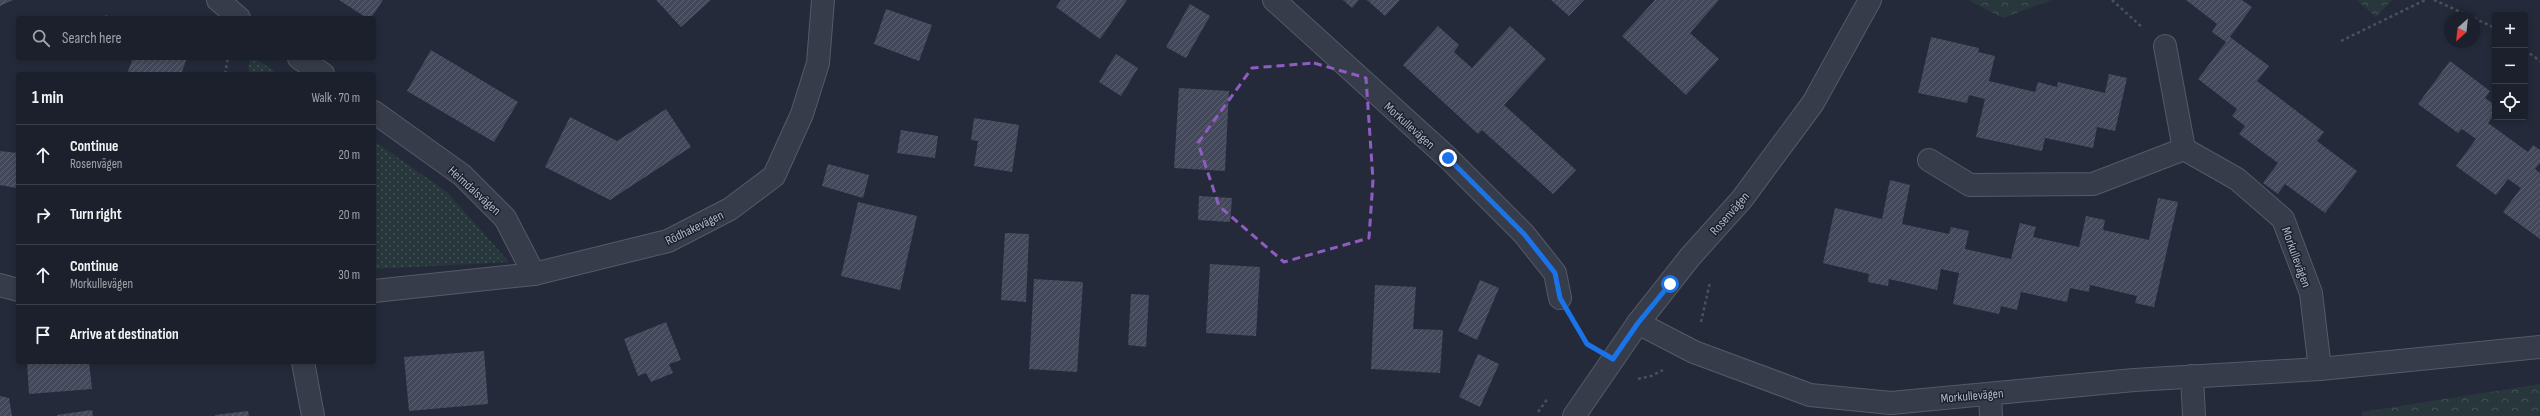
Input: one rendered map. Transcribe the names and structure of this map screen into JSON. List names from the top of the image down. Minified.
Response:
{"streets":{"street":["Morkullevägen","Heimdalsvägen","Rosenvägen","Rödhakevägen"]},"crossings":[["Morkullevägen","Rosenvägen"],["Heimdalsvägen","Rödhakevägen"]],"north":"bottom left","page":{"map_buttons":["+","−"],"search":"Search here","heading":["1 min","Walk · 70 m"],"list":[["Continue","Rosenvägen","20 m"],["Turn right","20 m"],["Continue","Morkullevägen","30 m"],"Arrive at destination"]}}
